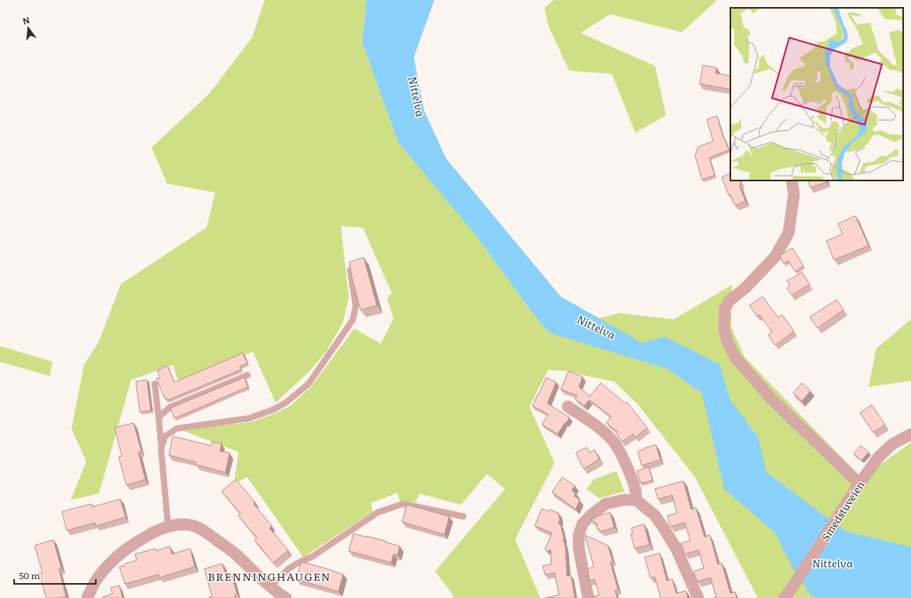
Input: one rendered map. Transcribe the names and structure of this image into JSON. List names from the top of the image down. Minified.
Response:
{"streets":{"street":["Smedstuveien"]},"districts":["BRENNINGHAUGEN"],"water":["Nittelva"],"scale_bar":"50 m","north":"top"}
